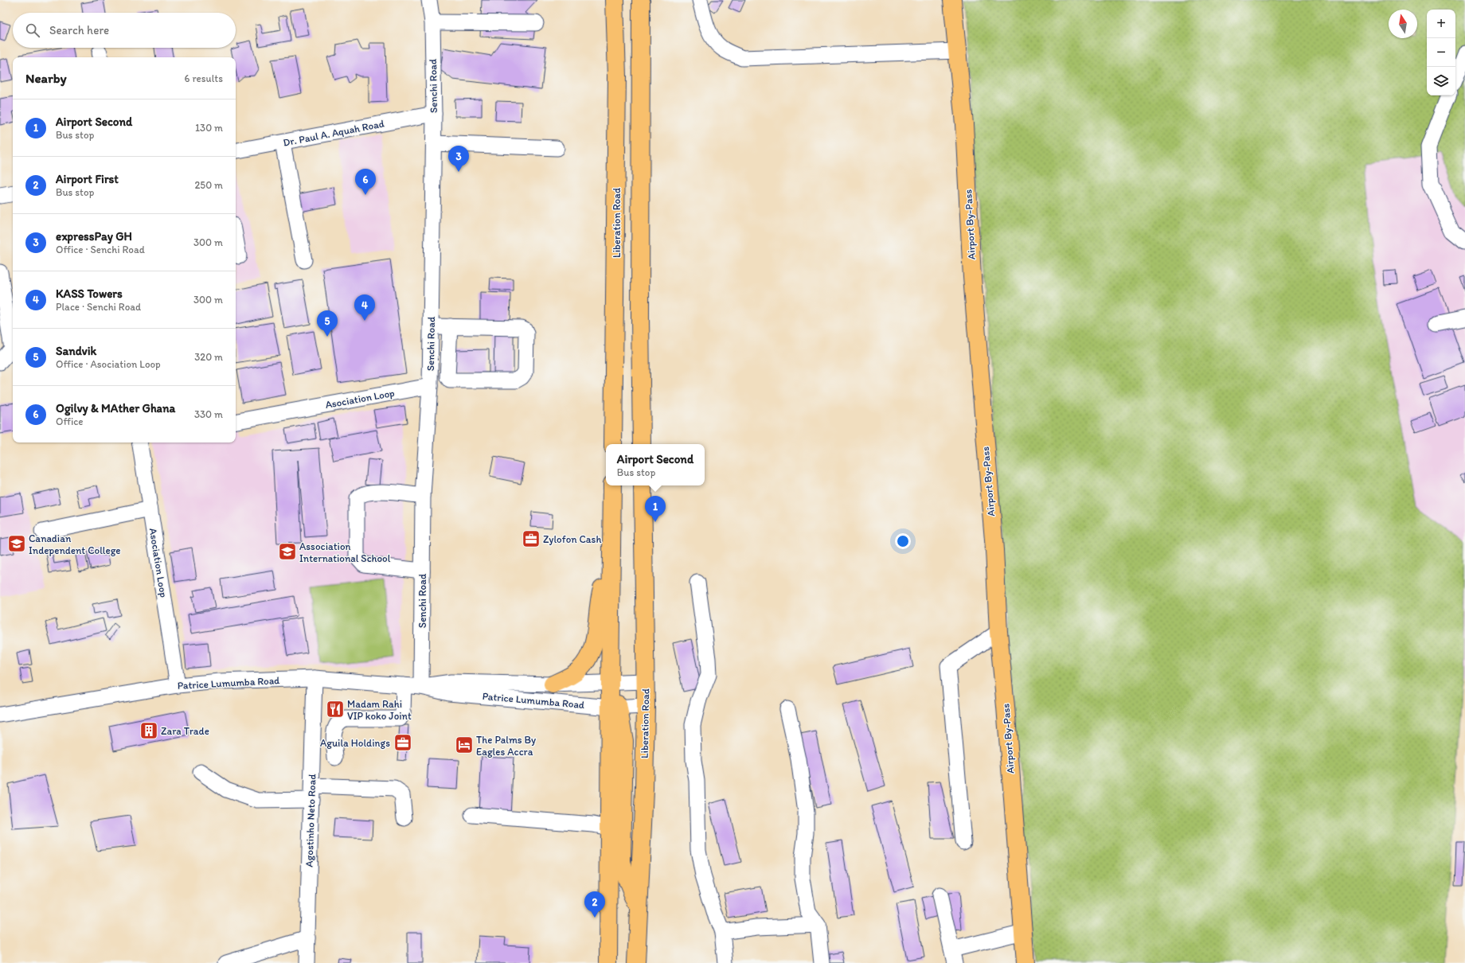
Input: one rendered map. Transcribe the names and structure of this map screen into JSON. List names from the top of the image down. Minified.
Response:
{"streets":{"main road":["Liberation Road","Airport By-Pass"],"street":["Senchi Road","Dr. Paul A. Aquah Road","Asociation Loop","Patrice Lumumba Road","Agostinho Neto Road"]},"crossings":[["Senchi Road","Dr. Paul A. Aquah Road"],["Senchi Road","Asociation Loop"],["Senchi Road","Patrice Lumumba Road"],["Liberation Road","Patrice Lumumba Road"],["Asociation Loop","Patrice Lumumba Road"],["Patrice Lumumba Road","Agostinho Neto Road"]],"places":{"office":["Zylofon Cash","Aguila Holdings"],"school or university":["Canadian Independent College","Association International School"],"restaurant":["Madam Rahi VIP koko Joint"],"building":["Zara Trade"],"hotel":["The Palms By Eagles Accra"]},"north":"top","page":{"map_buttons":["+","−"],"search":"Search here","heading":["Nearby","6 results"],"list":[{"mark":"1","name":"Airport Second","note":"Bus stop","value":"130 m"},{"mark":"2","name":"Airport First","note":"Bus stop","value":"250 m"},{"mark":"3","name":"expressPay GH","note":"Office · Senchi Road","value":"300 m"},{"mark":"4","name":"KASS Towers","note":"Place · Senchi Road","value":"300 m"},{"mark":"5","name":"Sandvik","note":"Office · Asociation Loop","value":"320 m"},{"mark":"6","name":"Ogilvy & MAther Ghana","note":"Office","value":"330 m"}],"pins":["3","6","4","5","1","2"],"popup":["Airport Second","Bus stop"]}}
